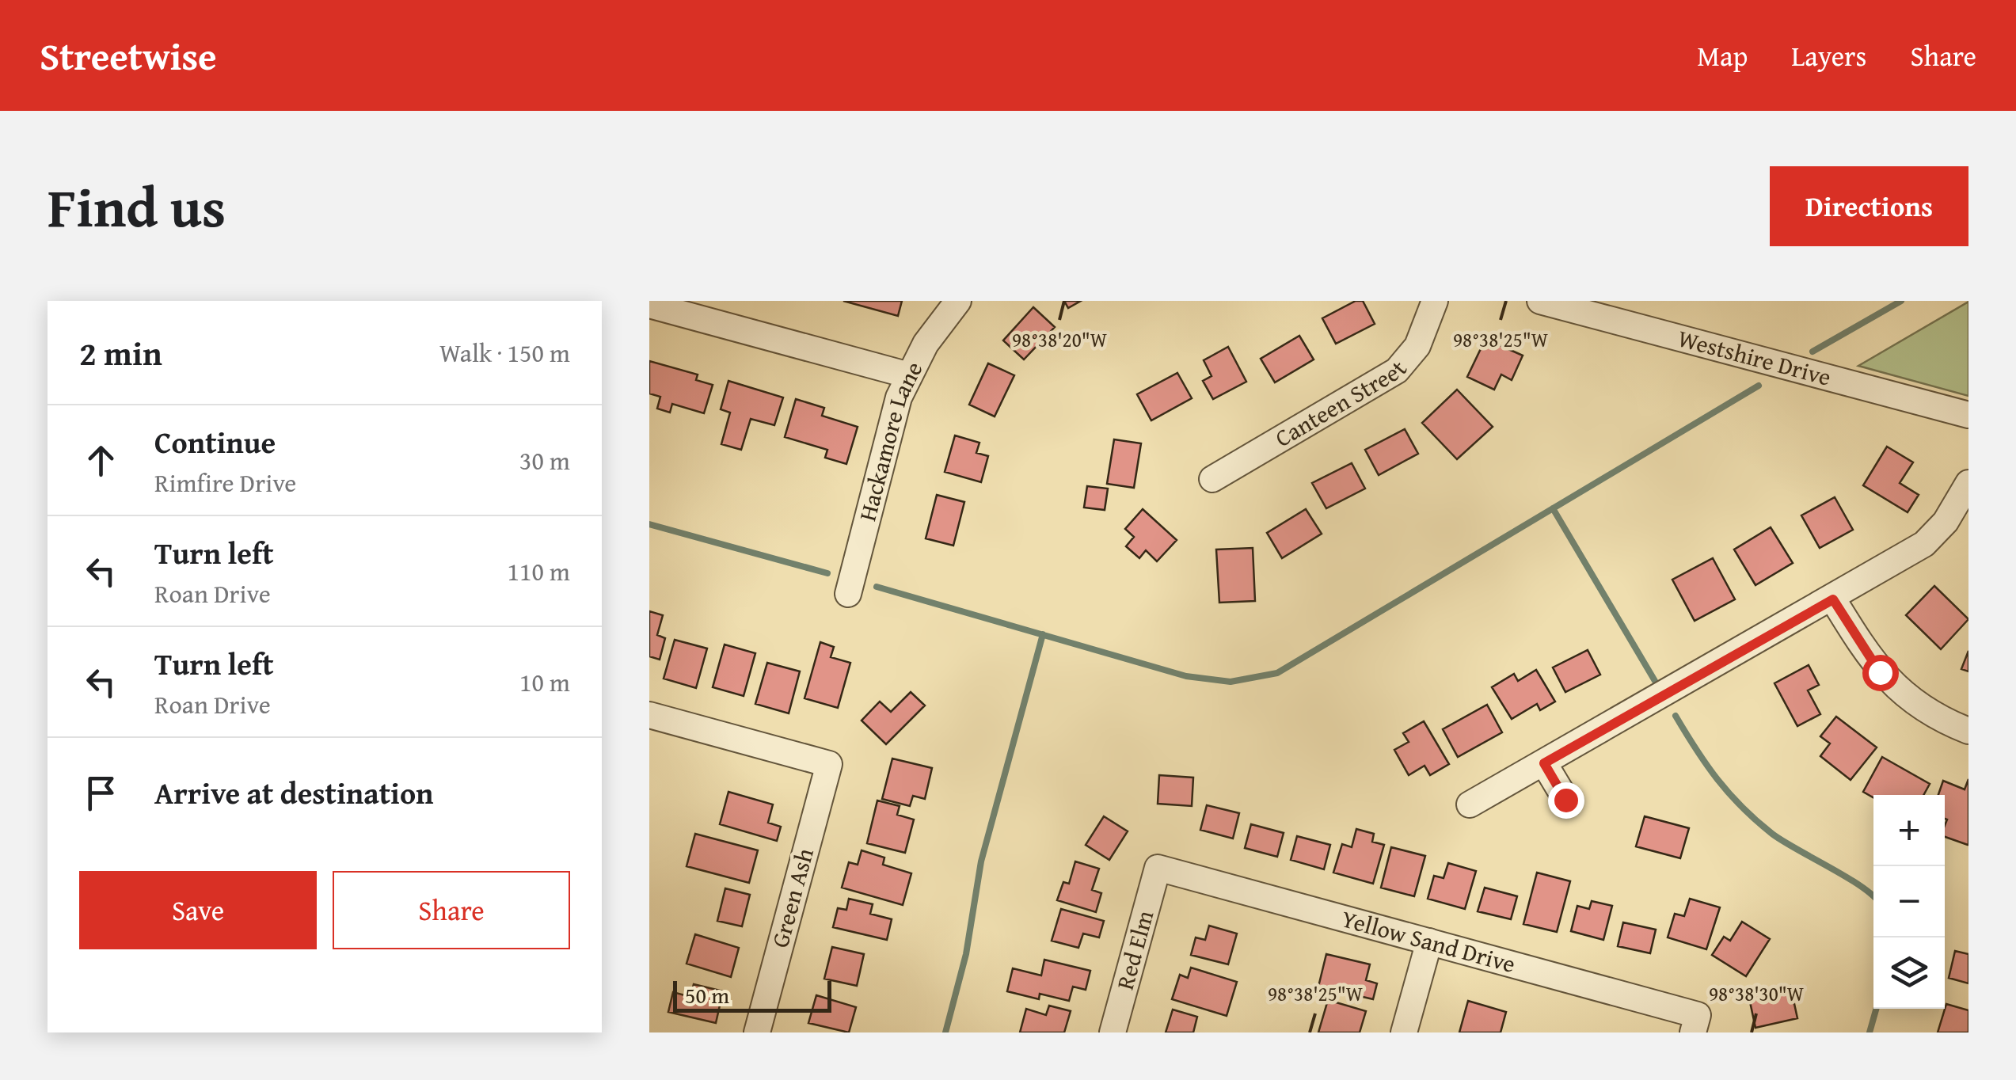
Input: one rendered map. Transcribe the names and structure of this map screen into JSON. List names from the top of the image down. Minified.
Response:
{"streets":{"street":["Westshire Drive","Canteen Street","Hackamore Lane","Green Ash","Yellow Sand Drive","Red Elm"]},"crossings":[["Yellow Sand Drive","Red Elm"]],"scale_bar":"50 m","page":{"header":"Streetwise","nav":["Map","Layers","Share"],"title":"Find us","buttons":["Directions",["Save","Share"]],"heading":["2 min","Walk · 150 m"],"list":[["Continue","Rimfire Drive","30 m"],["Turn left","Roan Drive","110 m"],["Turn left","Roan Drive","10 m"],"Arrive at destination"],"map_buttons":["+","−"],"scale":"50 m"},"coordinates":["98°38'20\"W","98°38'25\"W","98°38'30\"W"]}
